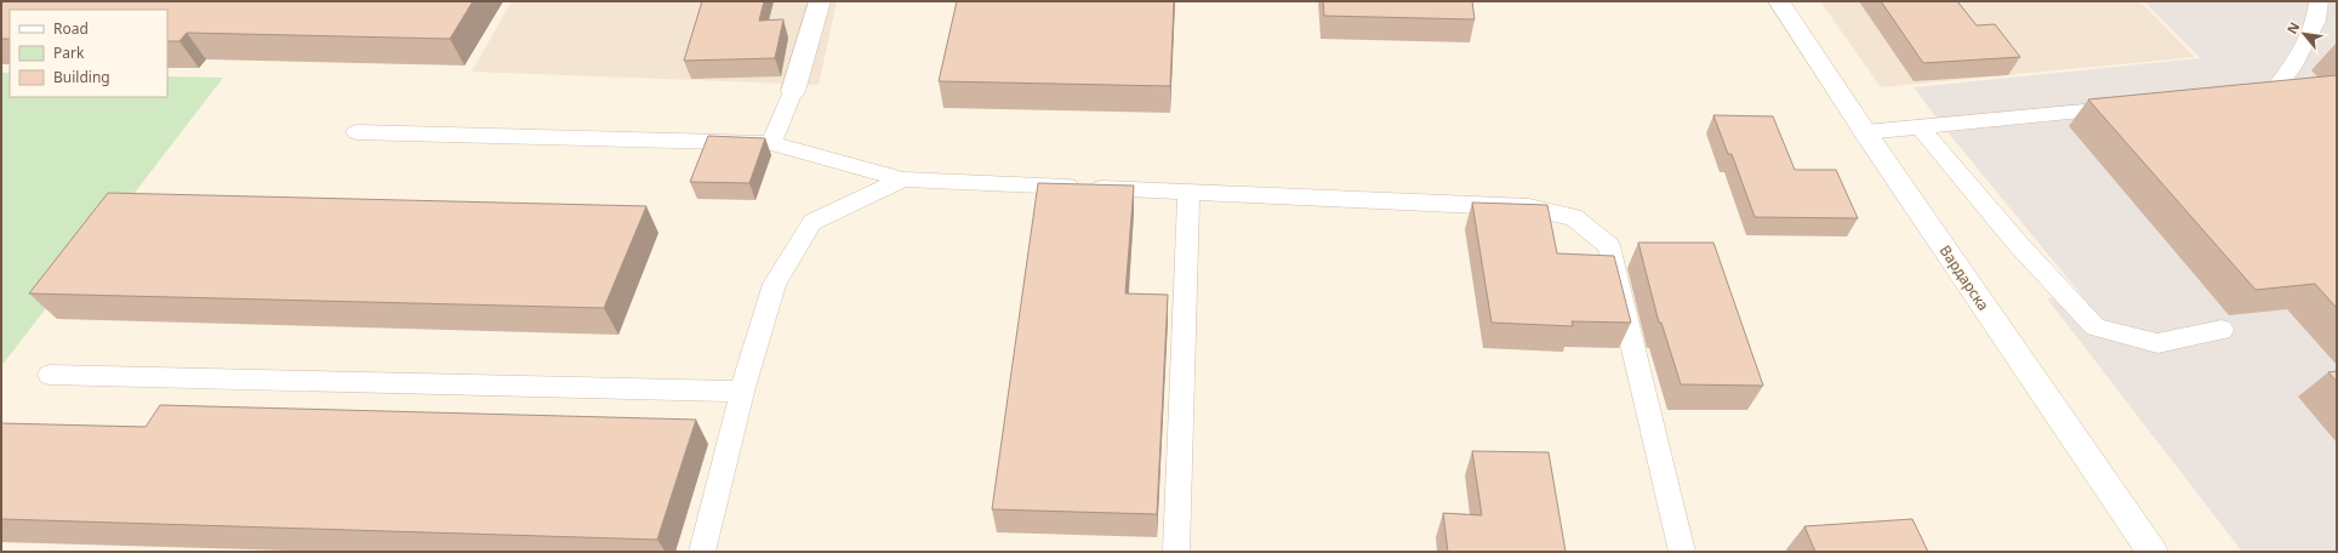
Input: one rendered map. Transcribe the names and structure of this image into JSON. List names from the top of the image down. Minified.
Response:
{"streets":{"street":["Вардарска"]},"legend":["Road","Park","Building"],"north":"top left"}
